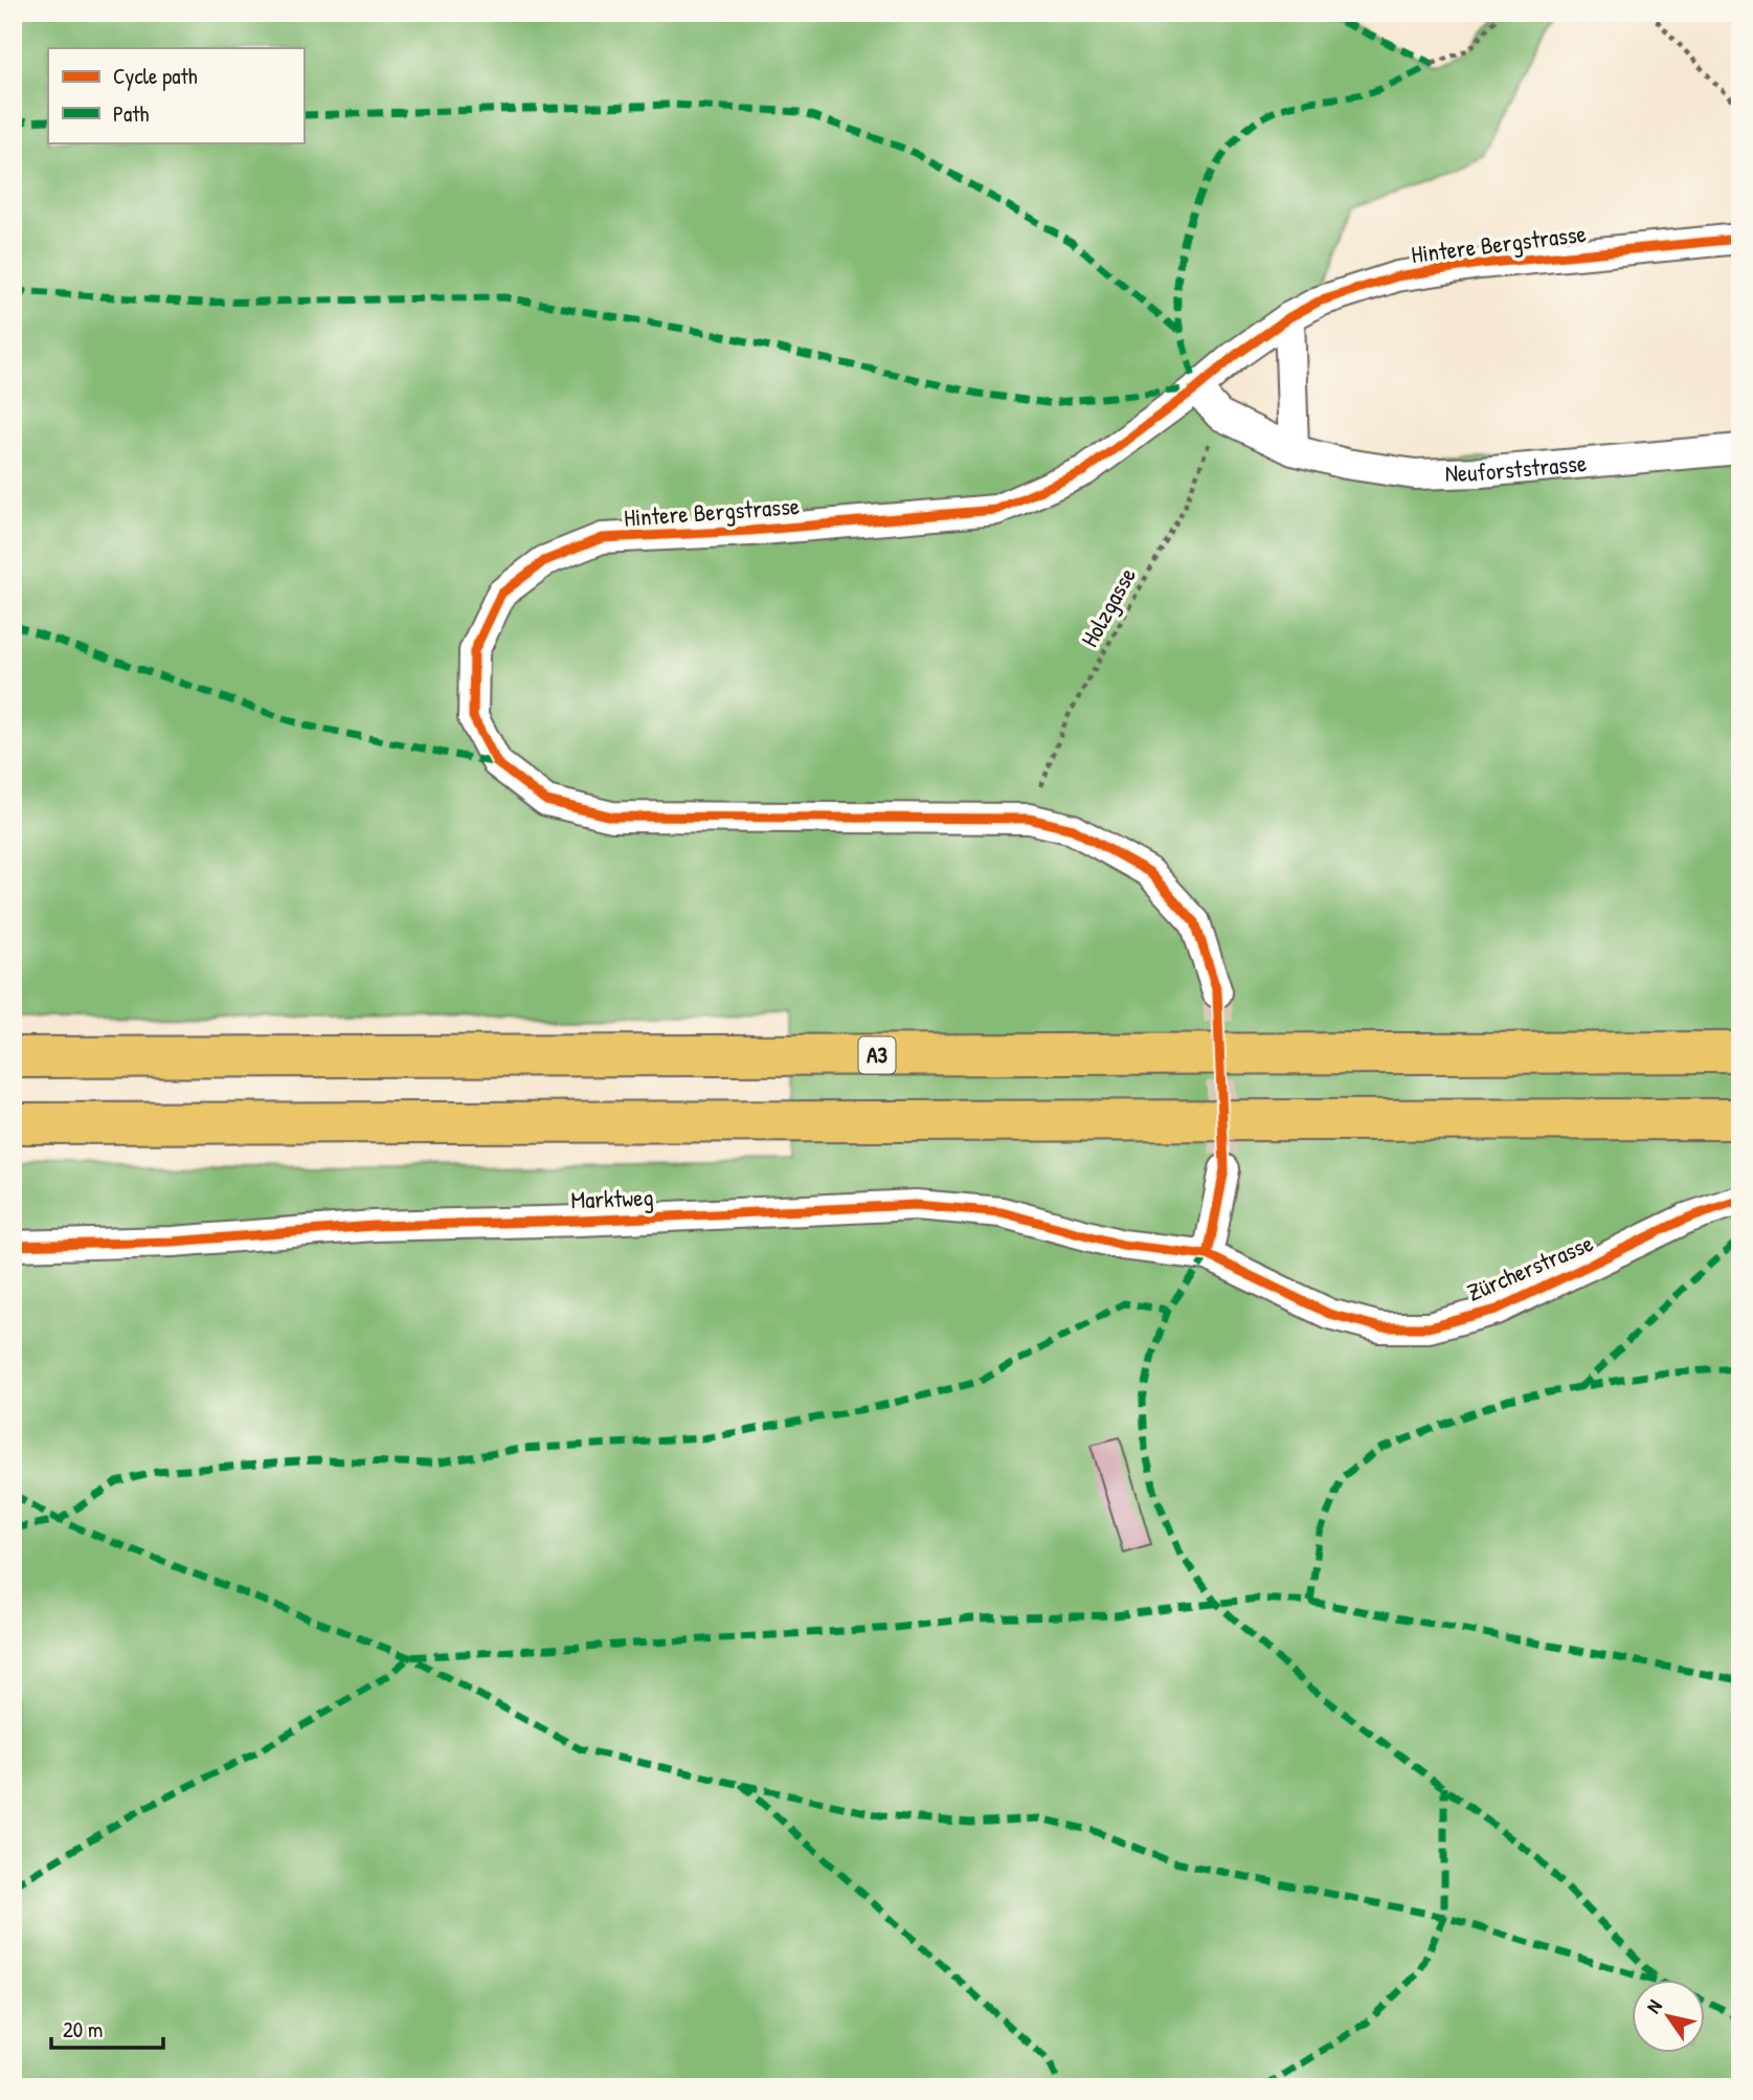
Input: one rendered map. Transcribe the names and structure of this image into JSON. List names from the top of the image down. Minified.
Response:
{"streets":{"highway":["A3"],"street":["Hintere Bergstrasse","Neuforststrasse","Marktweg","Zürcherstrasse"],"path":["Holzgasse"]},"crossings":[["Hintere Bergstrasse","Neuforststrasse"],["Hintere Bergstrasse","Holzgasse"],["Neuforststrasse","Holzgasse"],["Marktweg","Zürcherstrasse"]],"legend":["Cycle path","Path"],"scale_bar":"20 m","north":"top left"}
